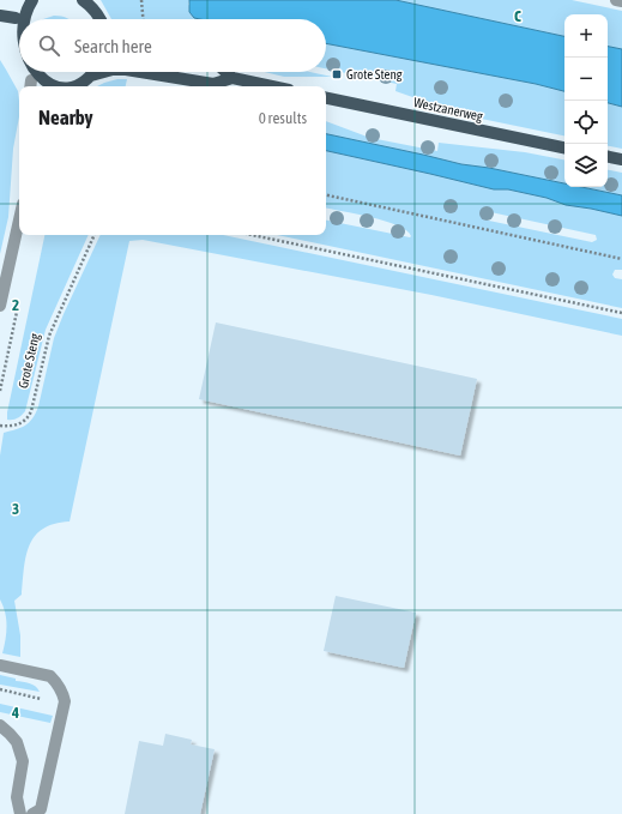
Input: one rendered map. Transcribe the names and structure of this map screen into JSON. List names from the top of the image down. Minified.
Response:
{"streets":{"main road":["Westzanerweg"],"path":["Grote Steng"]},"places":{"transit":["Grote Steng"]},"page":{"map_buttons":["+","−"],"search":"Search here","heading":["Nearby","0 results"]},"grid":{"columns":["C"],"rows":["2","3","4"]}}
